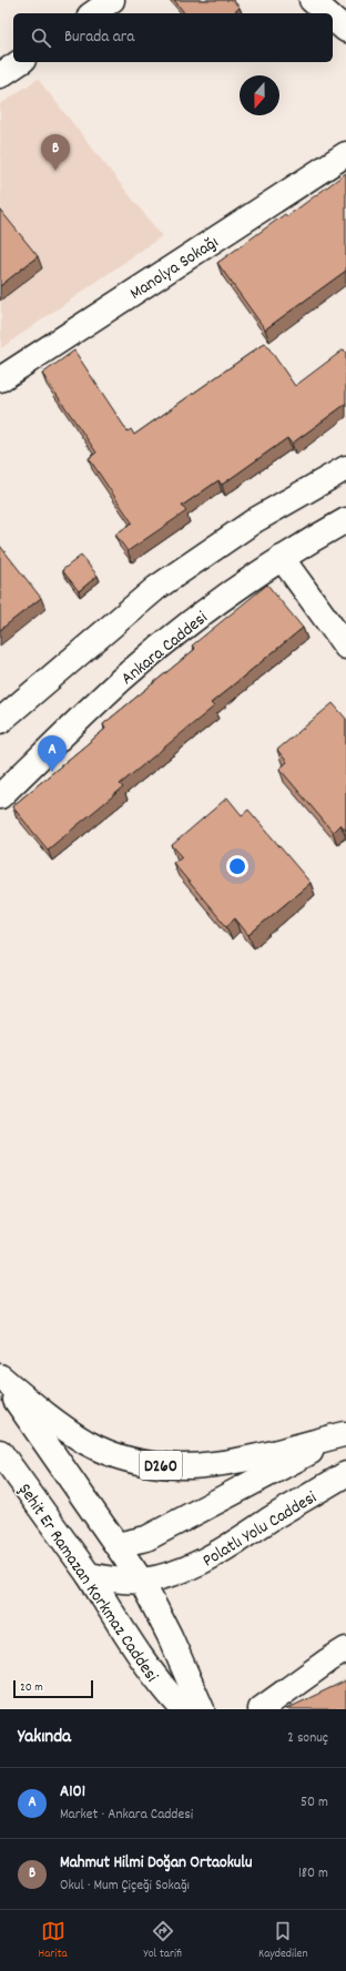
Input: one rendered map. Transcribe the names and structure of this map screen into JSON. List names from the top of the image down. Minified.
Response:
{"streets":{"main road":["Manolya Sokağı","Ankara Caddesi","D260","Polatlı Yolu Caddesi","Şehit Er Ramazan Korkmaz Caddesi"]},"crossings":[["D260","Şehit Er Ramazan Korkmaz Caddesi"],["Polatlı Yolu Caddesi","Şehit Er Ramazan Korkmaz Caddesi"]],"scale_bar":"20 m","north":"bottom","page":{"search":"Burada ara","pins":["B","A"],"scale":"20 m","heading":["Yakında","2 sonuç"],"list":[{"mark":"A","name":"A101","note":"Market · Ankara Caddesi","value":"50 m"},{"mark":"B","name":"Mahmut Hilmi Doğan Ortaokulu","note":"Okul · Mum Çiçeği Sokağı","value":"180 m"}],"nav":["Harita","Yol tarifi","Kaydedilen"]}}
